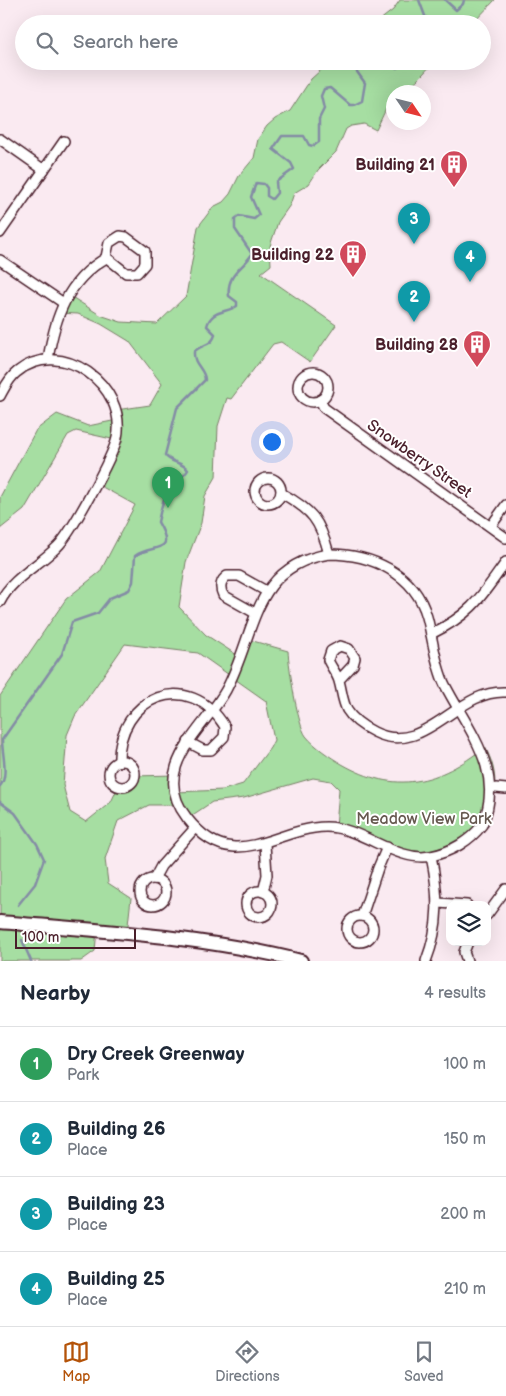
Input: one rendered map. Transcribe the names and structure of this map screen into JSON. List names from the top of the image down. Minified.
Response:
{"streets":{"street":["Snowberry Street"]},"parks":["Meadow View Park"],"places":{"building":["Building 21","Building 22","Building 28"]},"scale_bar":"100 m","north":"bottom right","page":{"search":"Search here","pins":["3","4","2","1"],"scale":"100 m","heading":["Nearby","4 results"],"list":[{"mark":"1","name":"Dry Creek Greenway","note":"Park","value":"100 m"},{"mark":"2","name":"Building 26","note":"Place","value":"150 m"},{"mark":"3","name":"Building 23","note":"Place","value":"200 m"},{"mark":"4","name":"Building 25","note":"Place","value":"210 m"}],"nav":["Map","Directions","Saved"]}}
